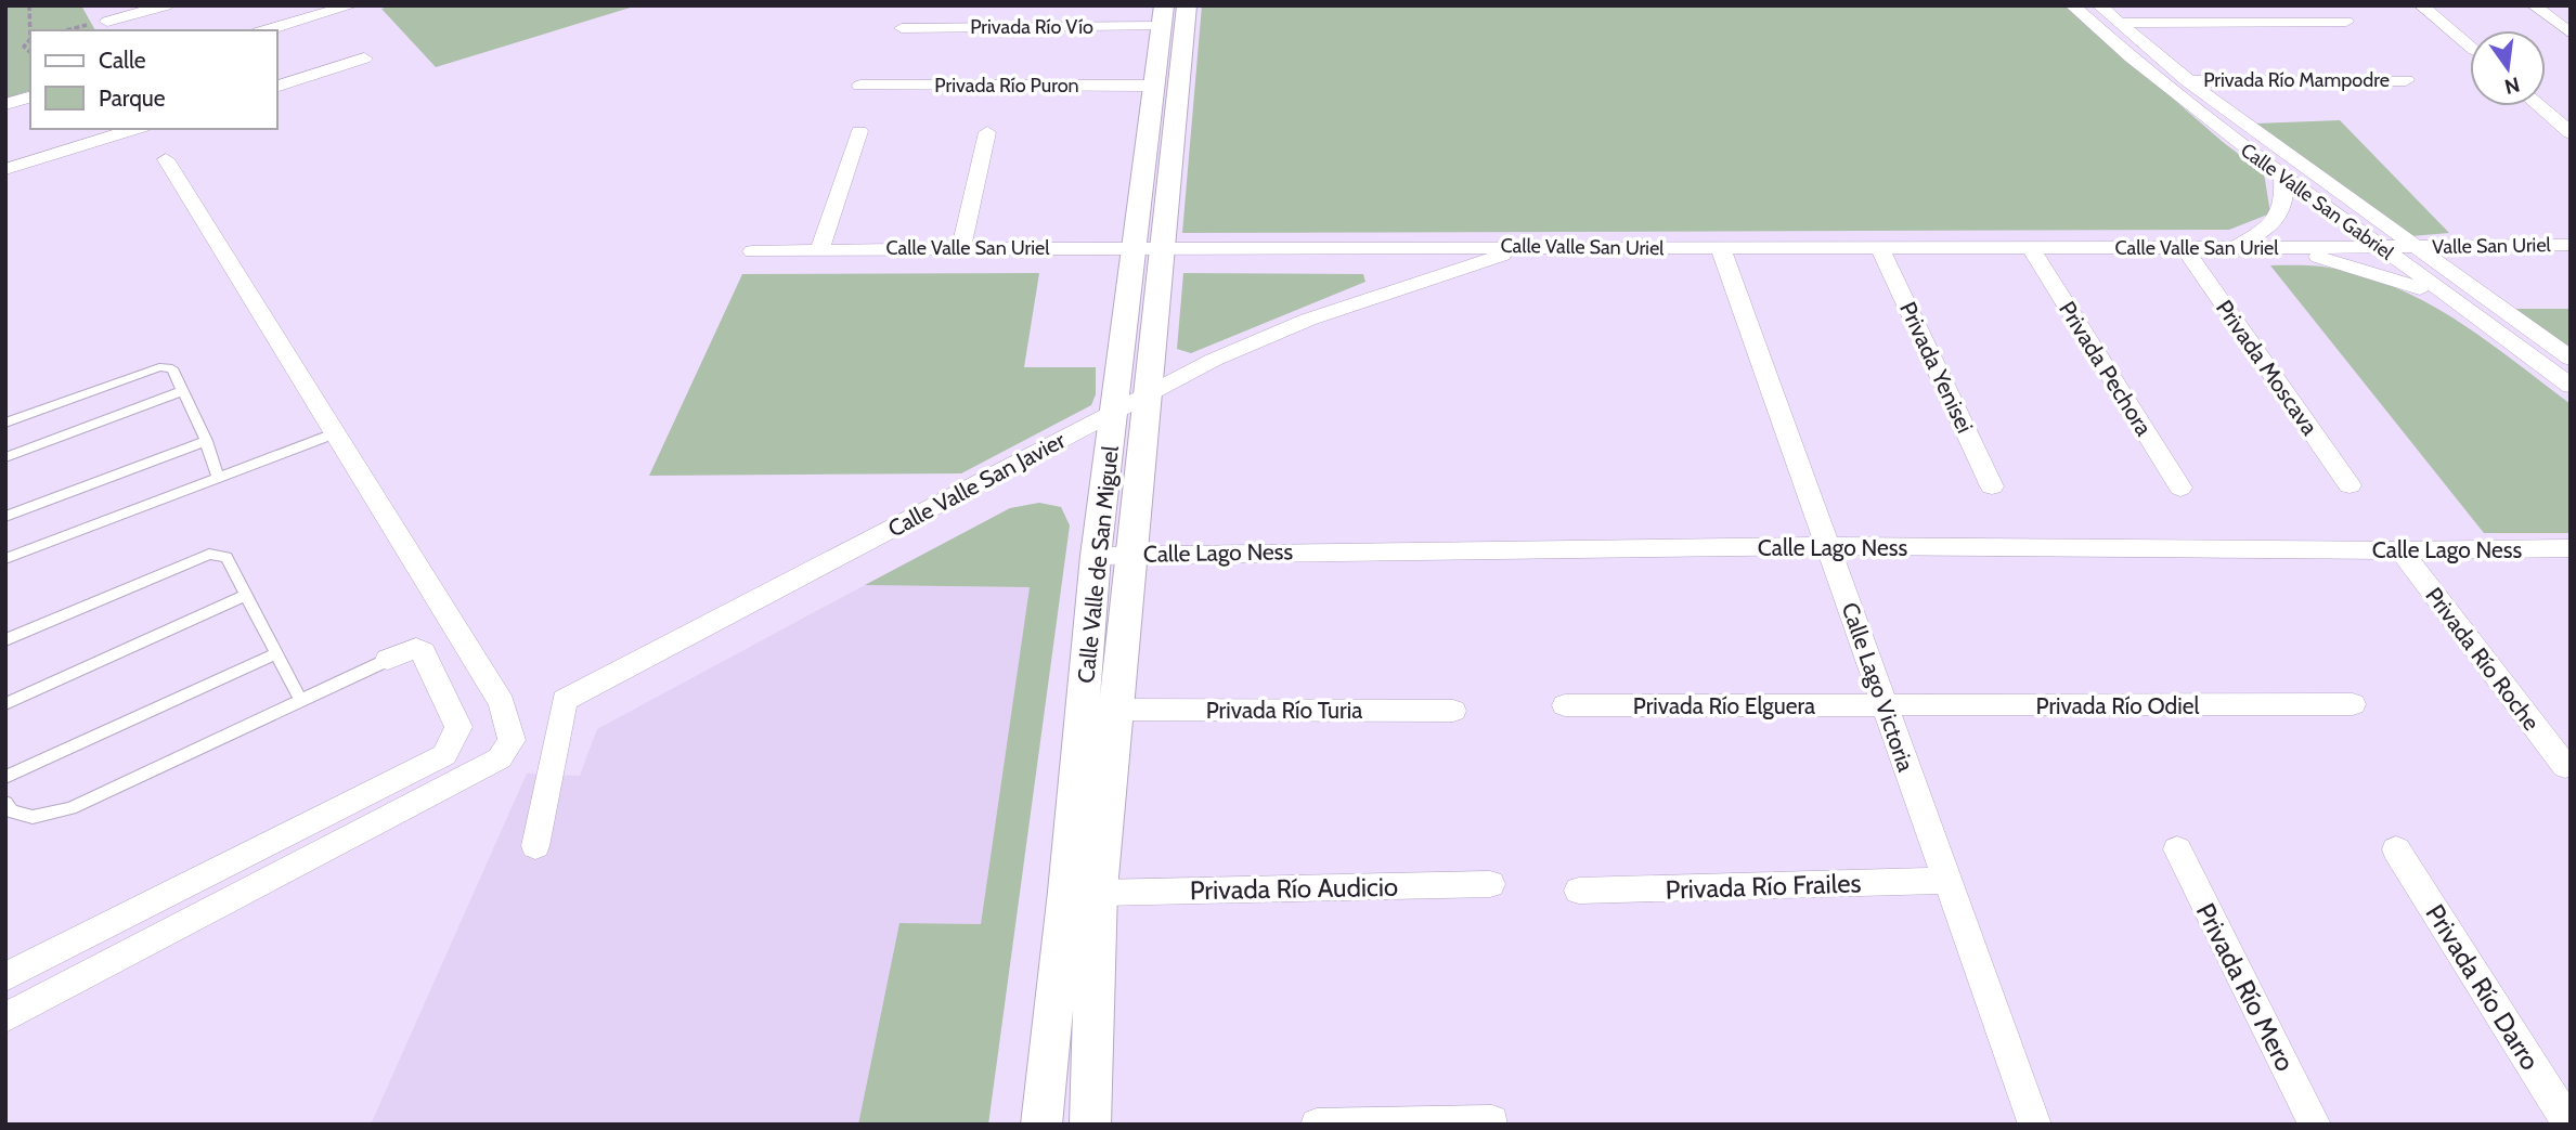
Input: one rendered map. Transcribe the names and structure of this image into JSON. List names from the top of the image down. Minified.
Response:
{"streets":{"street":["Privada Río Vío","Privada Río Mampodre","Privada Río Puron","Calle Valle San Gabriel","Valle San Uriel","Calle Valle San Uriel","Privada Yenisei","Privada Moscava","Privada Pechora","Calle Valle San Javier","Calle Lago Ness","Calle Valle de San Miguel","Privada Río Roche","Calle Lago Victoria","Privada Río Elguera","Privada Río Odiel","Privada Río Turia","Privada Río Frailes","Privada Río Audicio","Privada Río Mero","Privada Río Darro"]},"crossings":[["Privada Río Vío","Calle Valle de San Miguel"],["Privada Río Mampodre","Calle Valle San Gabriel"],["Privada Río Puron","Calle Valle de San Miguel"],["Calle Valle San Gabriel","Valle San Uriel"],["Calle Valle San Gabriel","Calle Valle San Uriel"],["Valle San Uriel","Calle Valle San Uriel"],["Calle Valle San Uriel","Privada Yenisei"],["Calle Valle San Uriel","Privada Moscava"],["Calle Valle San Uriel","Privada Pechora"],["Calle Valle San Uriel","Calle Valle San Javier"],["Calle Valle San Uriel","Calle Valle de San Miguel"],["Calle Valle San Uriel","Calle Lago Victoria"],["Calle Valle San Javier","Calle Valle de San Miguel"],["Calle Lago Ness","Calle Valle de San Miguel"],["Calle Lago Ness","Privada Río Roche"],["Calle Lago Ness","Calle Lago Victoria"],["Calle Valle de San Miguel","Privada Río Turia"],["Calle Valle de San Miguel","Privada Río Audicio"],["Calle Lago Victoria","Privada Río Elguera"],["Calle Lago Victoria","Privada Río Odiel"],["Calle Lago Victoria","Privada Río Frailes"],["Privada Río Elguera","Privada Río Odiel"]],"legend":["Calle","Parque"],"north":"bottom"}
